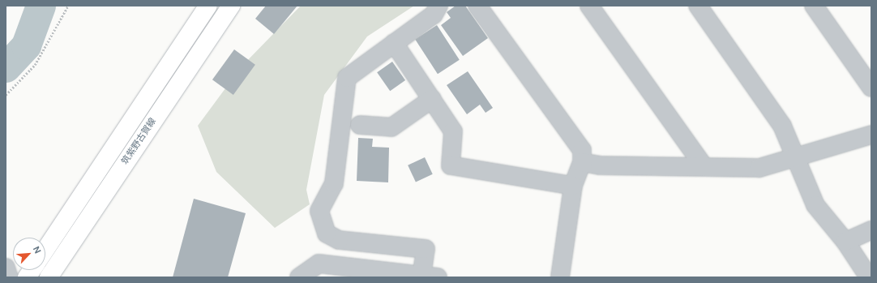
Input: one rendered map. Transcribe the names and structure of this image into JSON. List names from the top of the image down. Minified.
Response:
{"streets":{"main road":["筑紫野古賀線"]},"north":"top right"}
